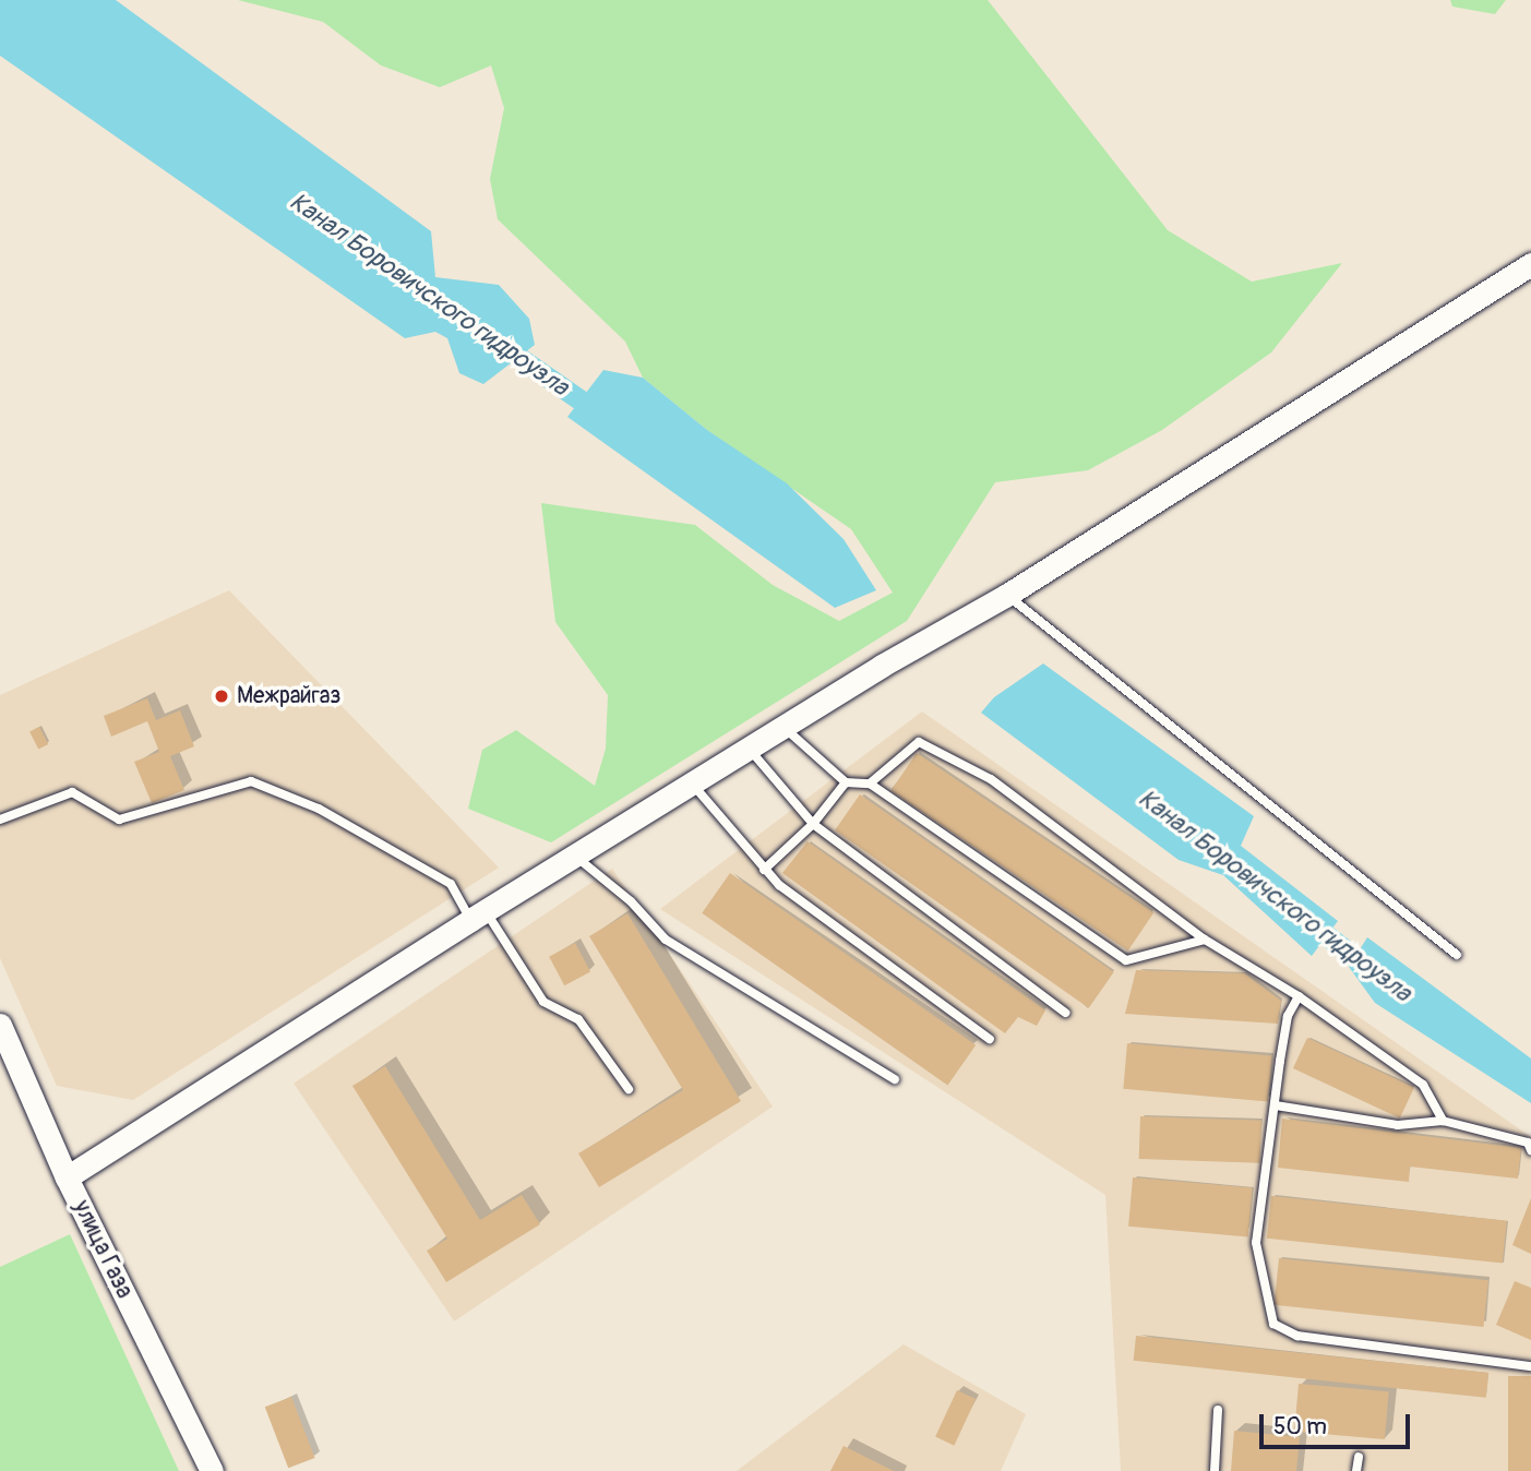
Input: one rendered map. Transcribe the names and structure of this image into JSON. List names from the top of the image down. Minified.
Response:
{"streets":{"main road":["улица Газа"]},"water":["Канал Боровичского гидроузла"],"places":["Межрайгаз"],"scale_bar":"50 m"}
